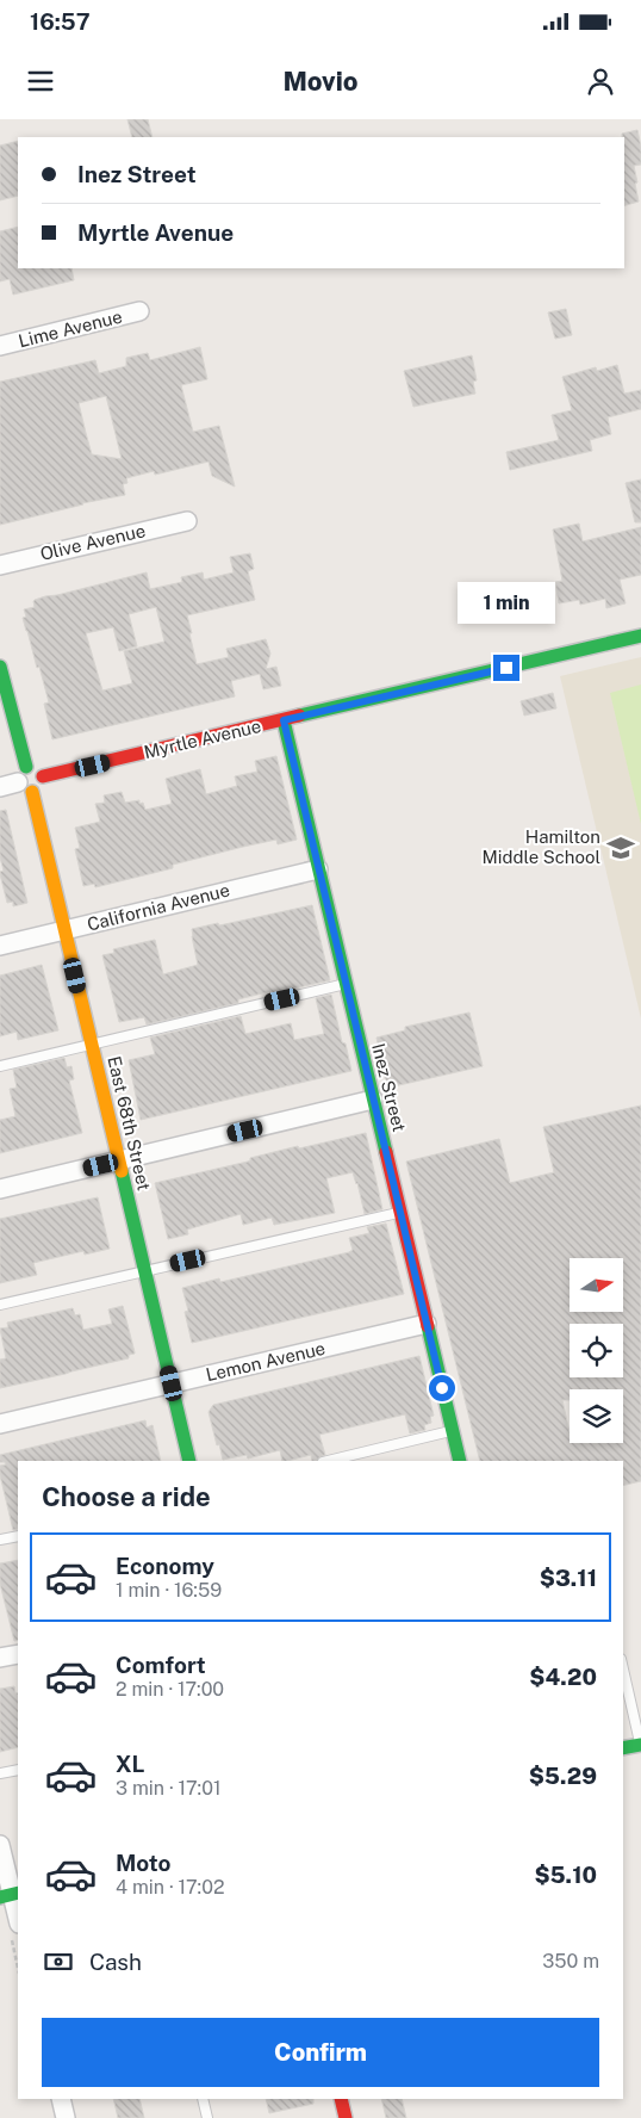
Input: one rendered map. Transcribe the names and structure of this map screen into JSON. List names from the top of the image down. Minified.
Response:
{"streets":{"street":["Lime Avenue","Olive Avenue","Myrtle Avenue","California Avenue","Inez Street","East 68th Street","Lemon Avenue"]},"crossings":[["Myrtle Avenue","Inez Street"],["California Avenue","Inez Street"],["California Avenue","East 68th Street"],["Inez Street","Lemon Avenue"],["East 68th Street","Lemon Avenue"]],"places":{"school or university":["Hamilton Middle School"]},"north":"right","page":{"status":"16:57","header":"Movio","banner":["Inez Street","Myrtle Avenue"],"bubble":"1 min","heading":"Choose a ride","list":[{"name":"Economy","note":"1 min · 16:59","value":"$3.11"},{"name":"Comfort","note":"2 min · 17:00","value":"$4.20"},{"name":"XL","note":"3 min · 17:01","value":"$5.29"},{"name":"Moto","note":"4 min · 17:02","value":"$5.10"}],"pay":["Cash","350 m"],"buttons":"Confirm"}}
